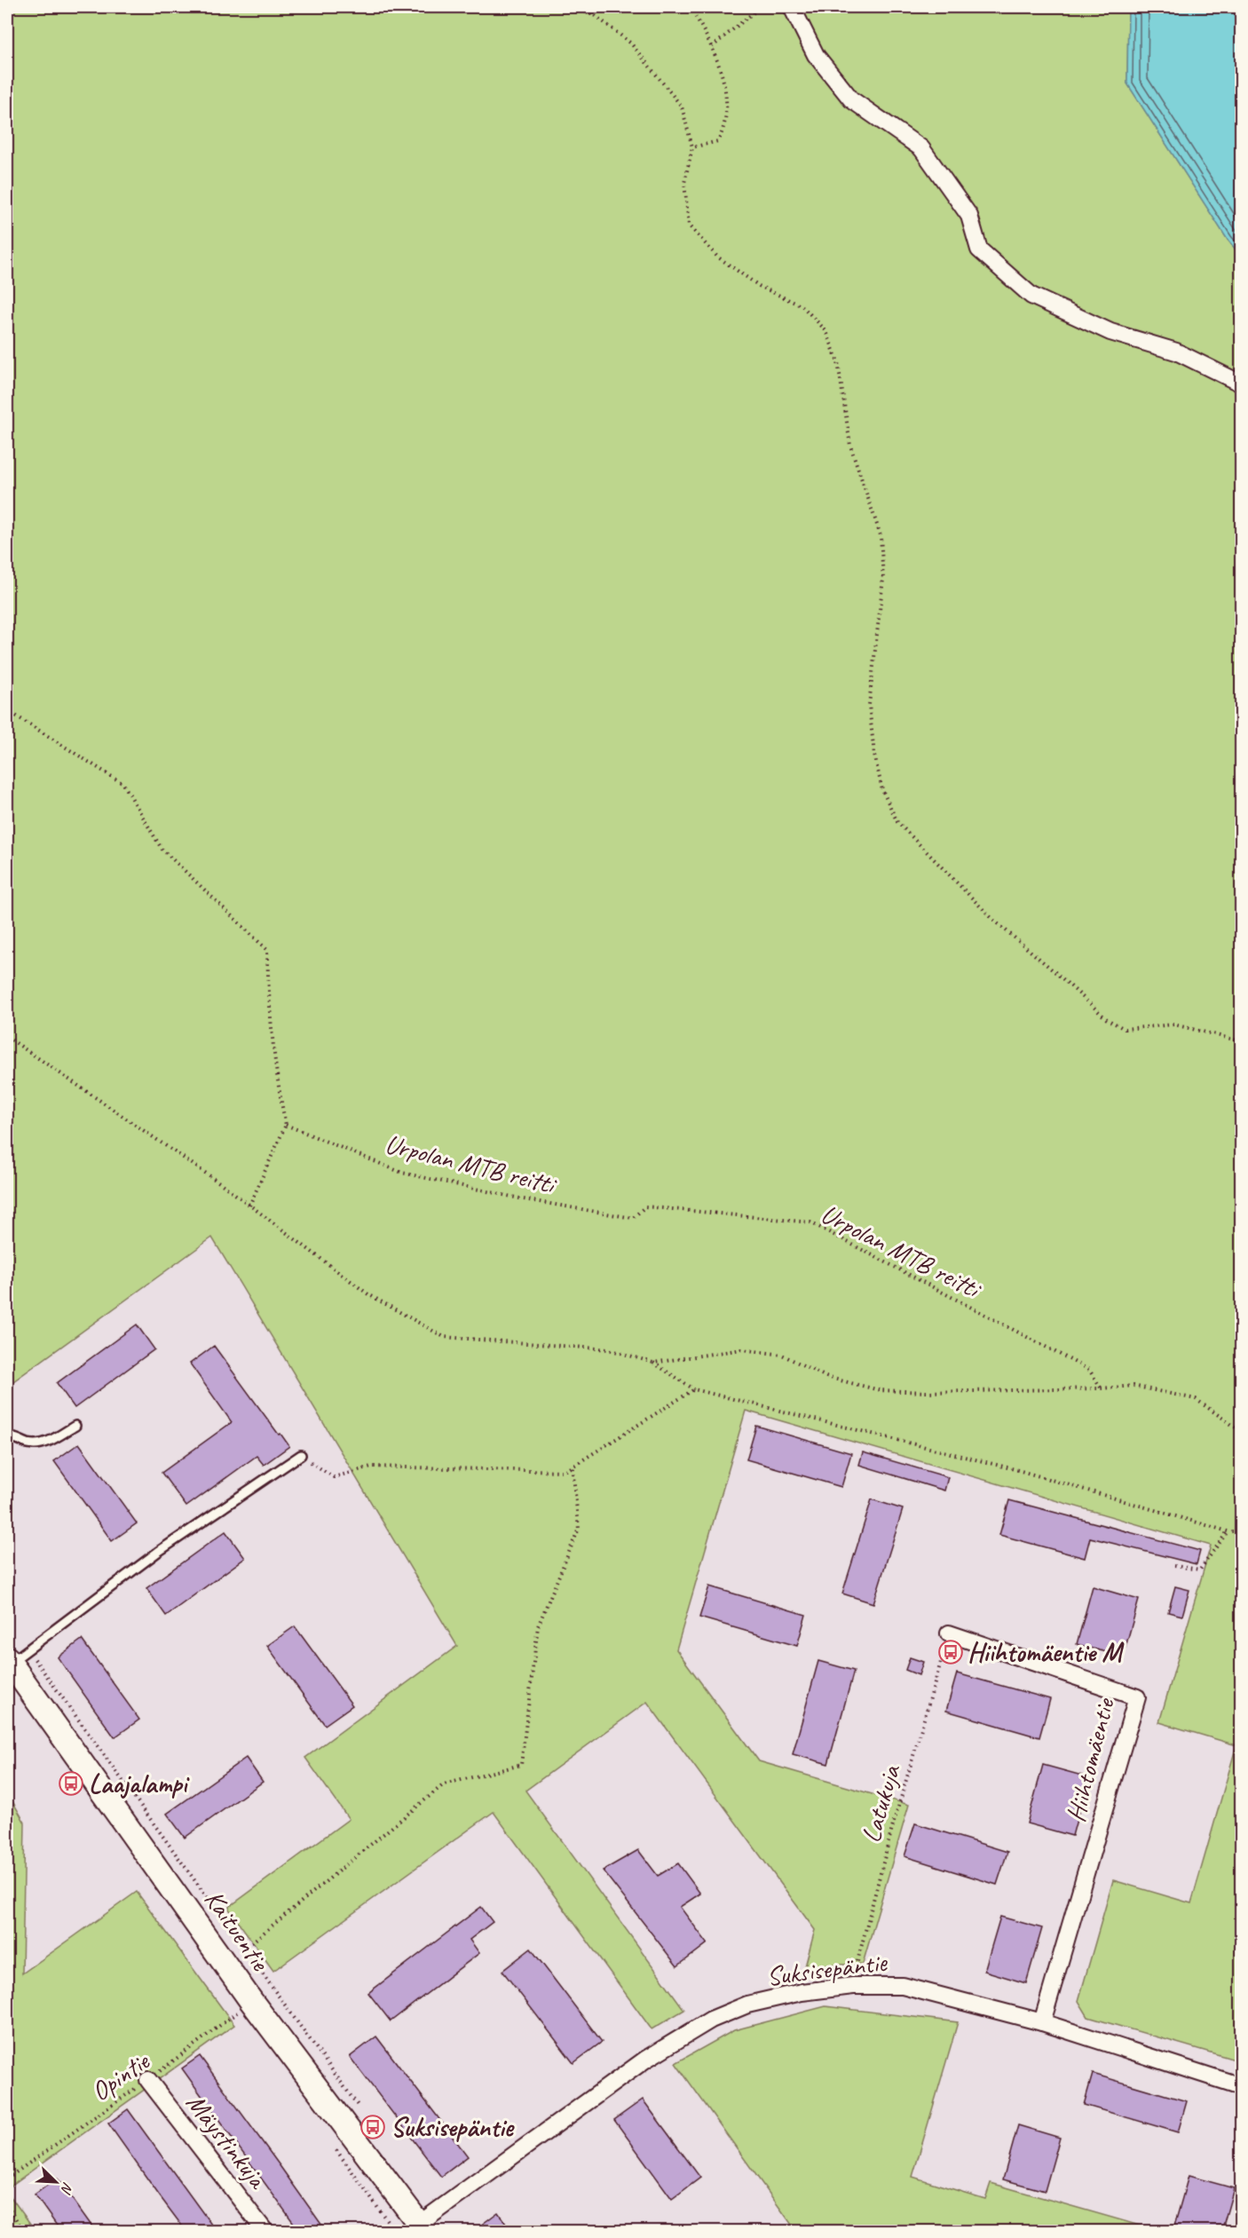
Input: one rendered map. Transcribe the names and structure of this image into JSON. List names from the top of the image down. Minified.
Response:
{"streets":{"street":["Hiihtomäentie","Kaituentie","Suksisepäntie","Mäystinkuja"],"path":["Urpolan MTB reitti","Latukuja","Opintie"]},"crossings":[["Hiihtomäentie","Latukuja"],["Hiihtomäentie","Suksisepäntie"],["Latukuja","Suksisepäntie"],["Kaituentie","Suksisepäntie"],["Kaituentie","Opintie"],["Opintie","Mäystinkuja"]],"places":{"bus stop":["Hiihtomäentie M","Laajalampi","Suksisepäntie"]},"north":"bottom right"}
